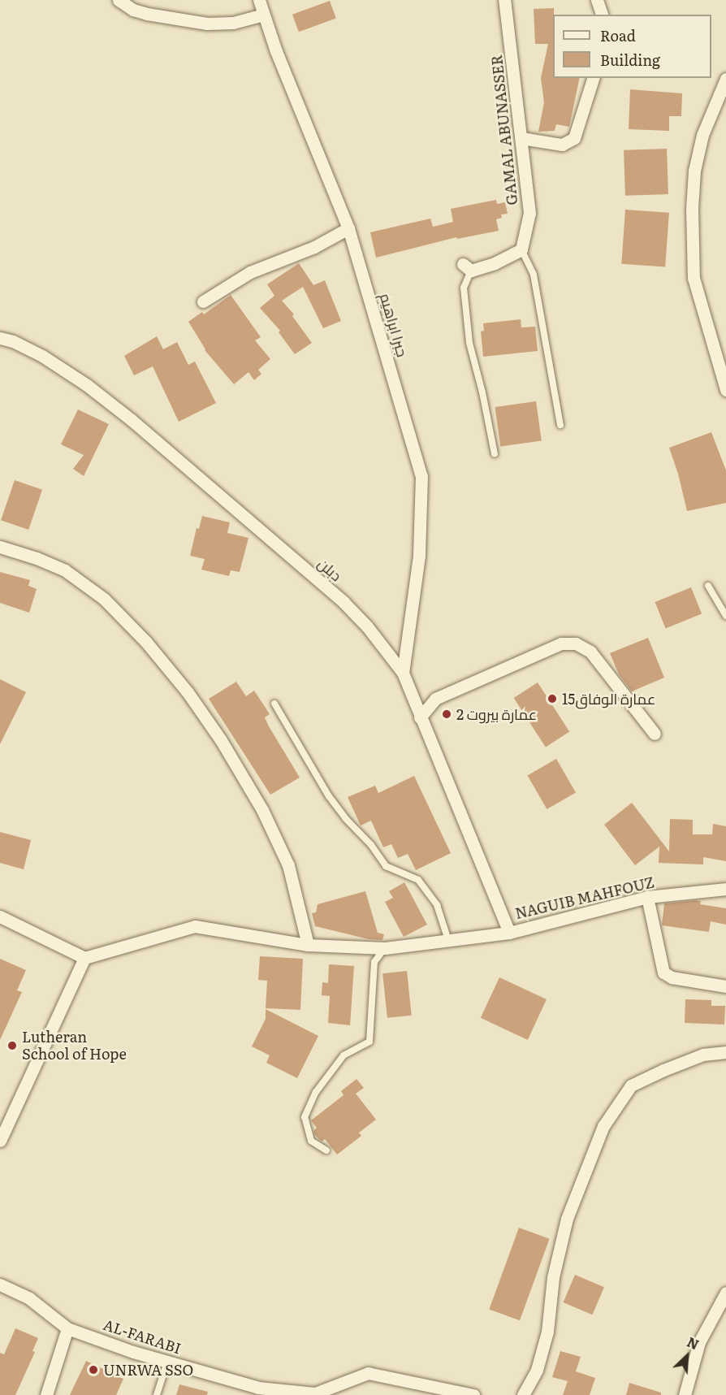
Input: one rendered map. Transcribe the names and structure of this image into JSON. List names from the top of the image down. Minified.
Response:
{"streets":{"street":["GAMAL ABUNASSER","جبرا ابراهيم","دبلن","NAGUIB MAHFOUZ","AL-FARABI"]},"crossings":[["جبرا ابراهيم","دبلن"],["دبلن","NAGUIB MAHFOUZ"]],"places":["عمارة الوفاق15","عمارة بيروت 2","Lutheran School of Hope","UNRWA SSO"],"legend":["Road","Building"],"north":"top right"}
